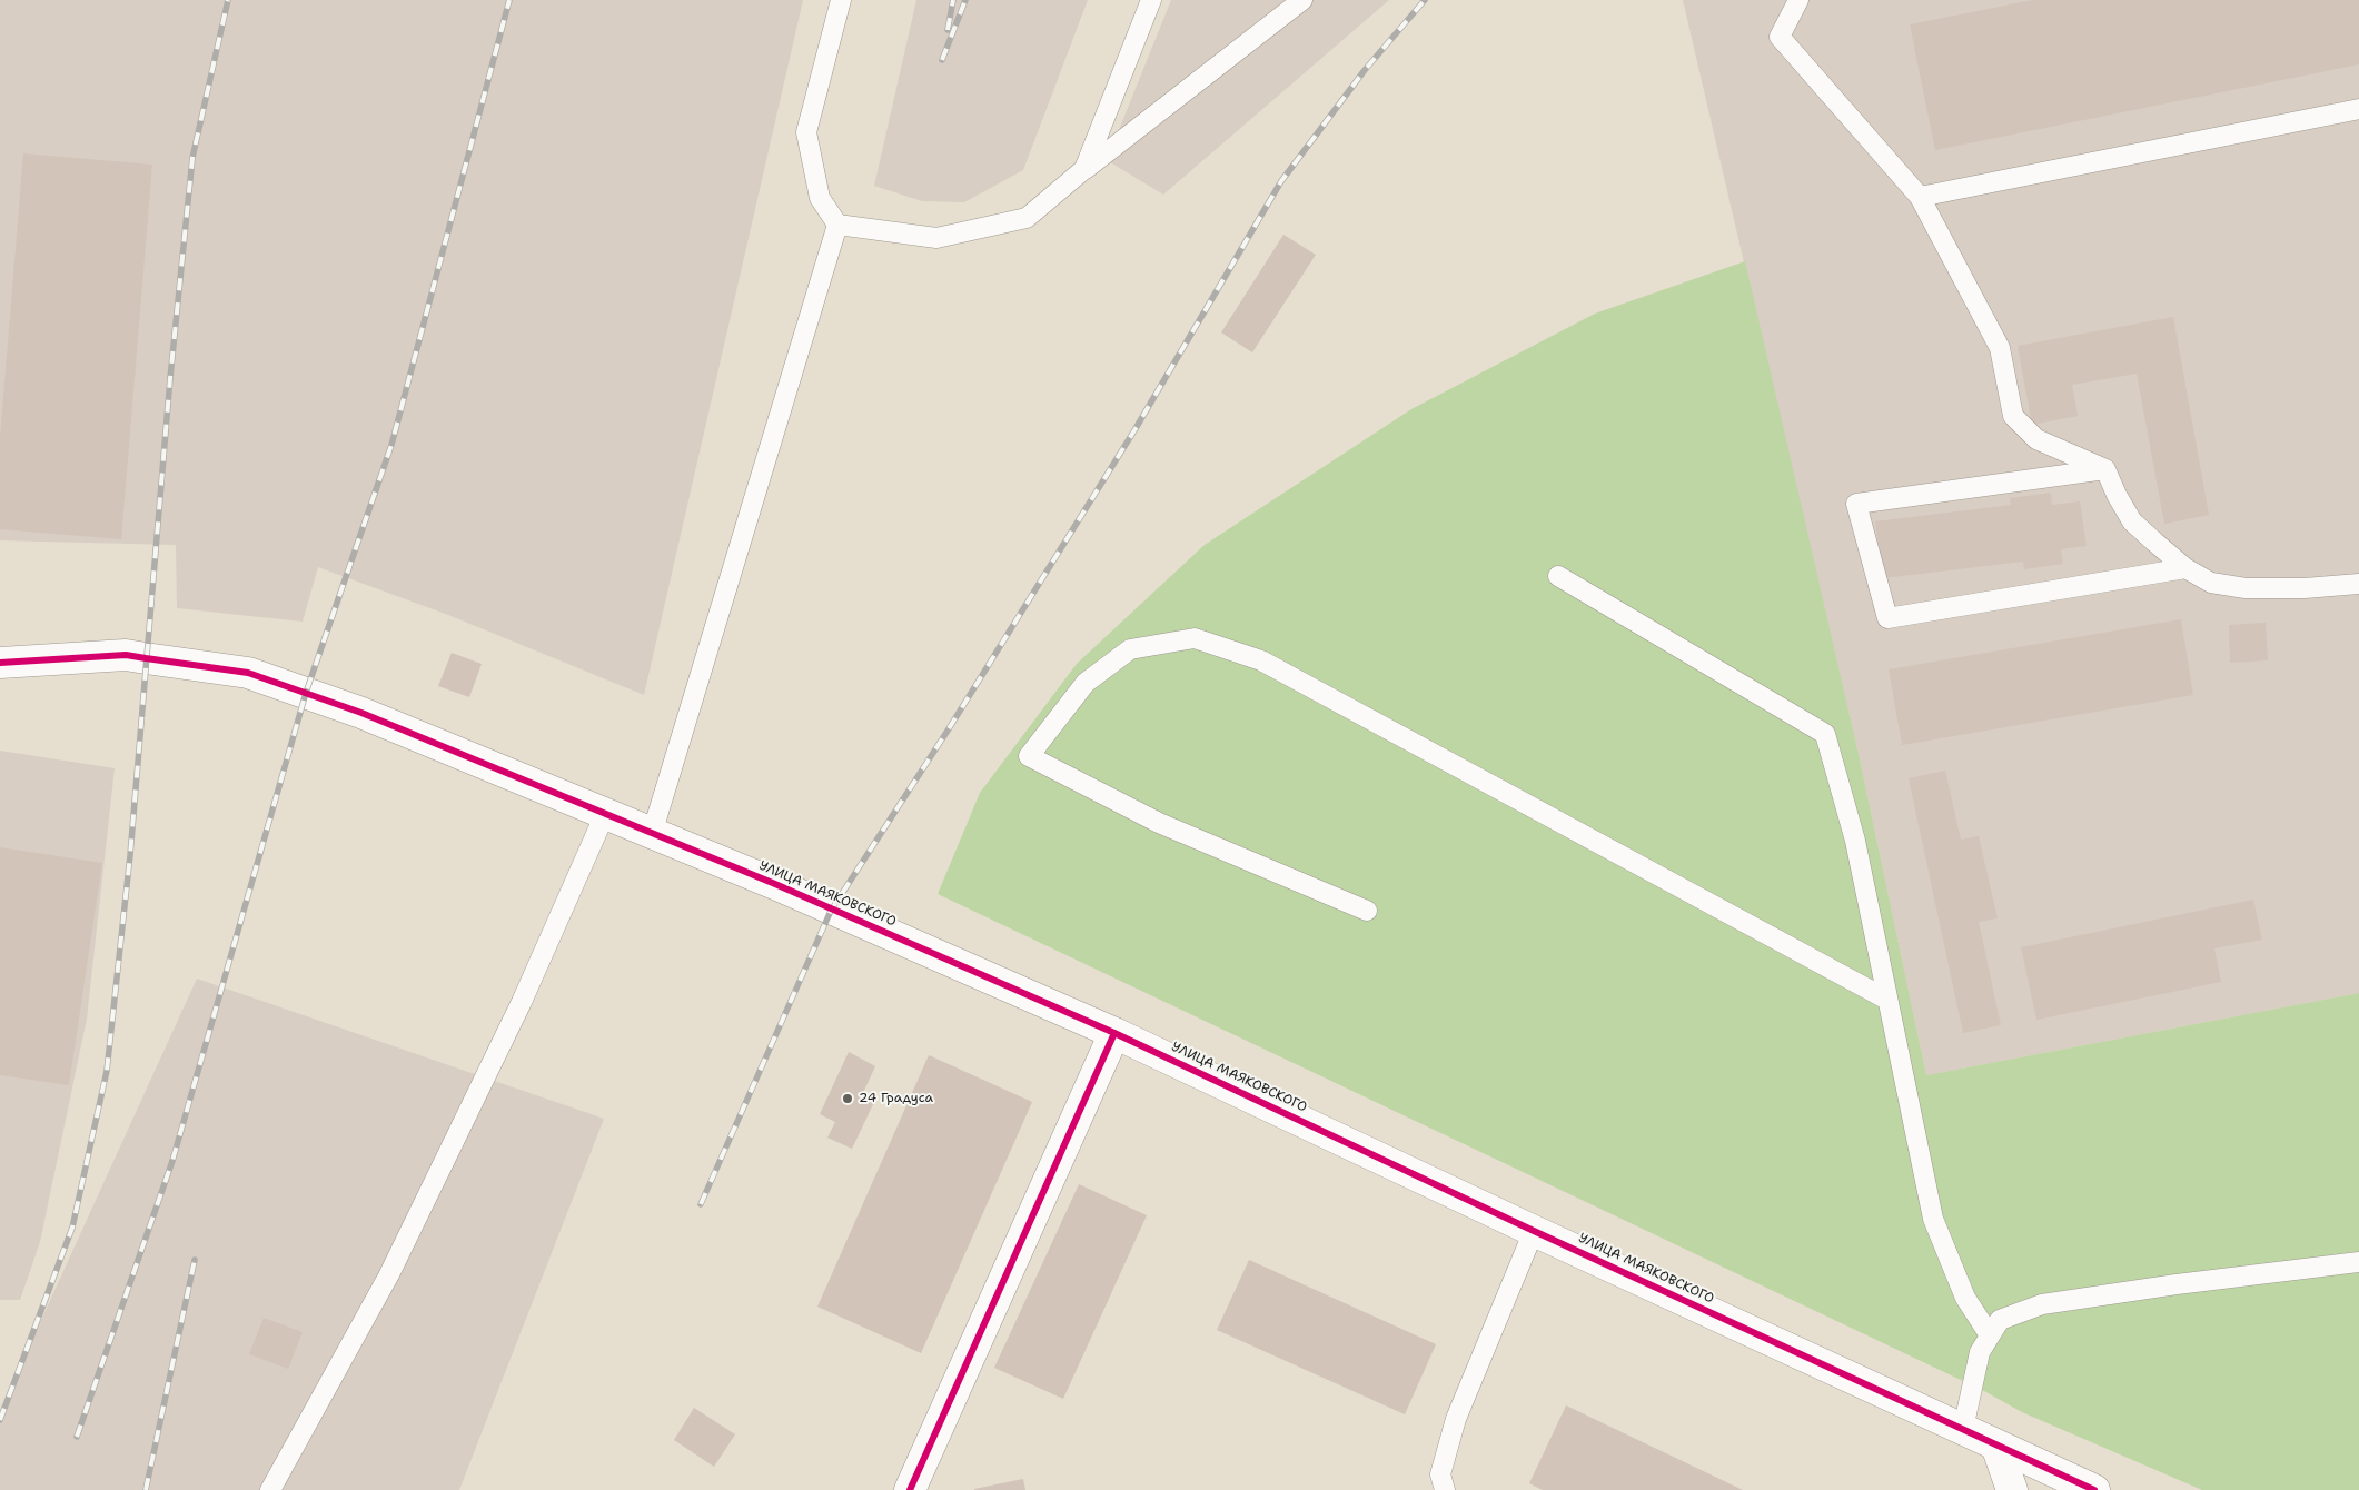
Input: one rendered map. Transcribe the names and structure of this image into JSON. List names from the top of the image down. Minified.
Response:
{"streets":{"street":["УЛИЦА МАЯКОВСКОГО"]},"places":["24 Градуса"]}
